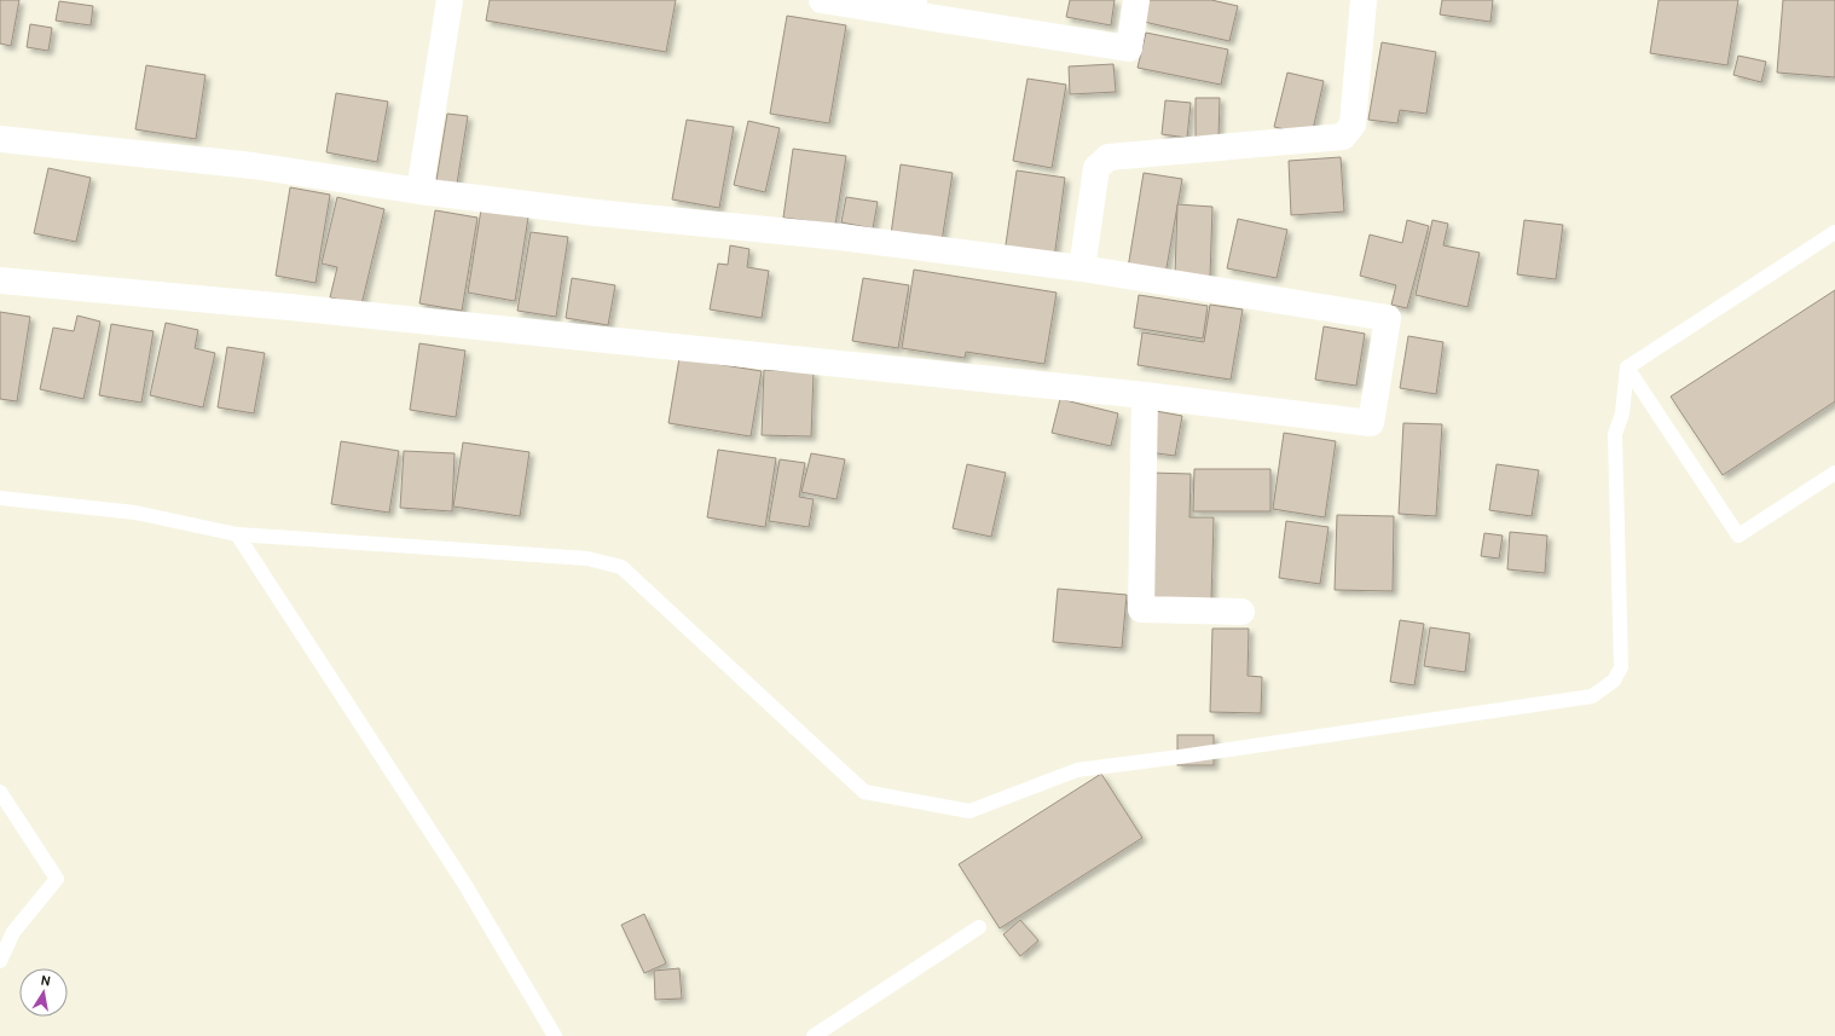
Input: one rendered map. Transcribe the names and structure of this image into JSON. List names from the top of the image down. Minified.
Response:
{"north":"top"}
